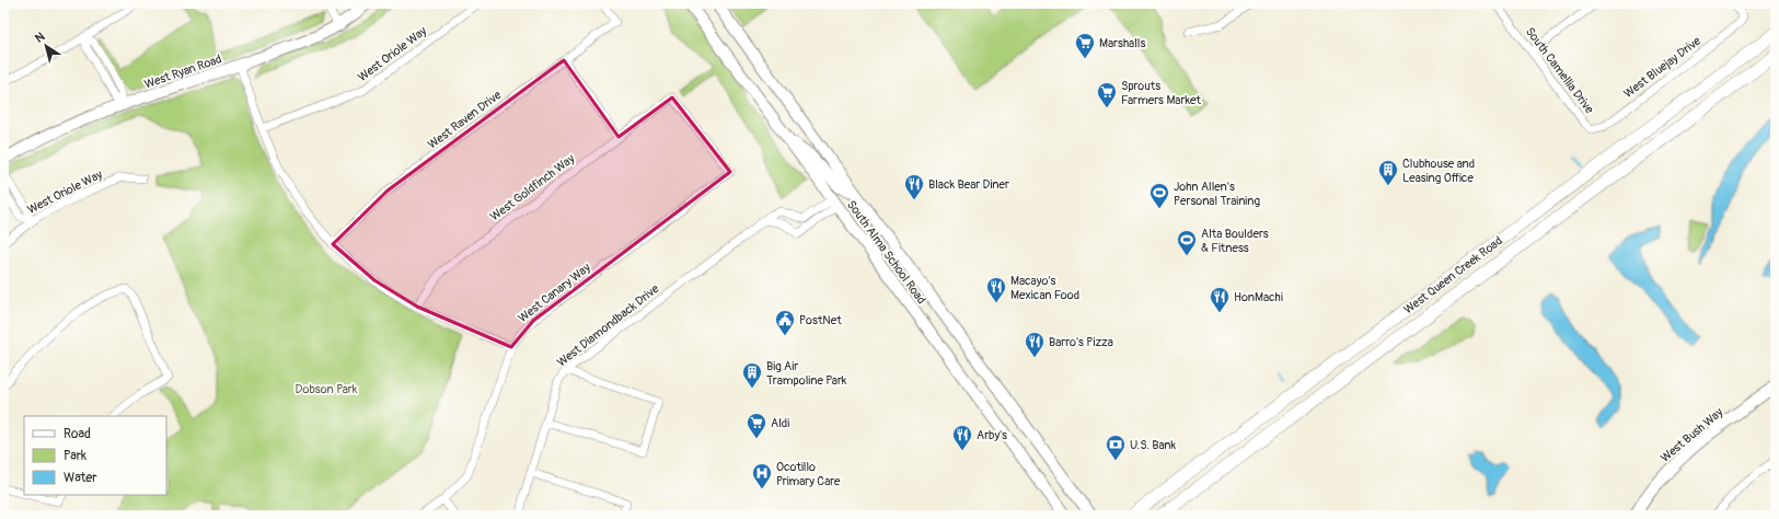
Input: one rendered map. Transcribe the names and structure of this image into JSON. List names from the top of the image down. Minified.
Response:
{"streets":{"main road":["West Ryan Road","South Alma School Road","West Queen Creek Road","West Bush Way"],"street":["West Oriole Way","West Bluejay Drive","South Camellia Drive","West Raven Drive","West Goldfinch Way","West Canary Way","West Diamondback Drive"]},"crossings":[["West Bluejay Drive","South Camellia Drive"],["West Goldfinch Way","West Canary Way"],["South Alma School Road","West Diamondback Drive"]],"parks":["Dobson Park"],"places":{"supermarket":["Marshalls","Sprouts Farmers Market","Aldi"],"building":["Clubhouse and Leasing Office","Big Air Trampoline Park"],"restaurant":["Black Bear Diner","Macayo's Mexican Food","HonMachi","Barro's Pizza","Arby's"],"sports":["John Allen's Personal Training","Alta Boulders & Fitness"],"public building":["PostNet"],"bank":["U.S. Bank"],"hospital":["Ocotillo Primary Care"]},"legend":["Road","Park","Water"],"north":"top left"}
